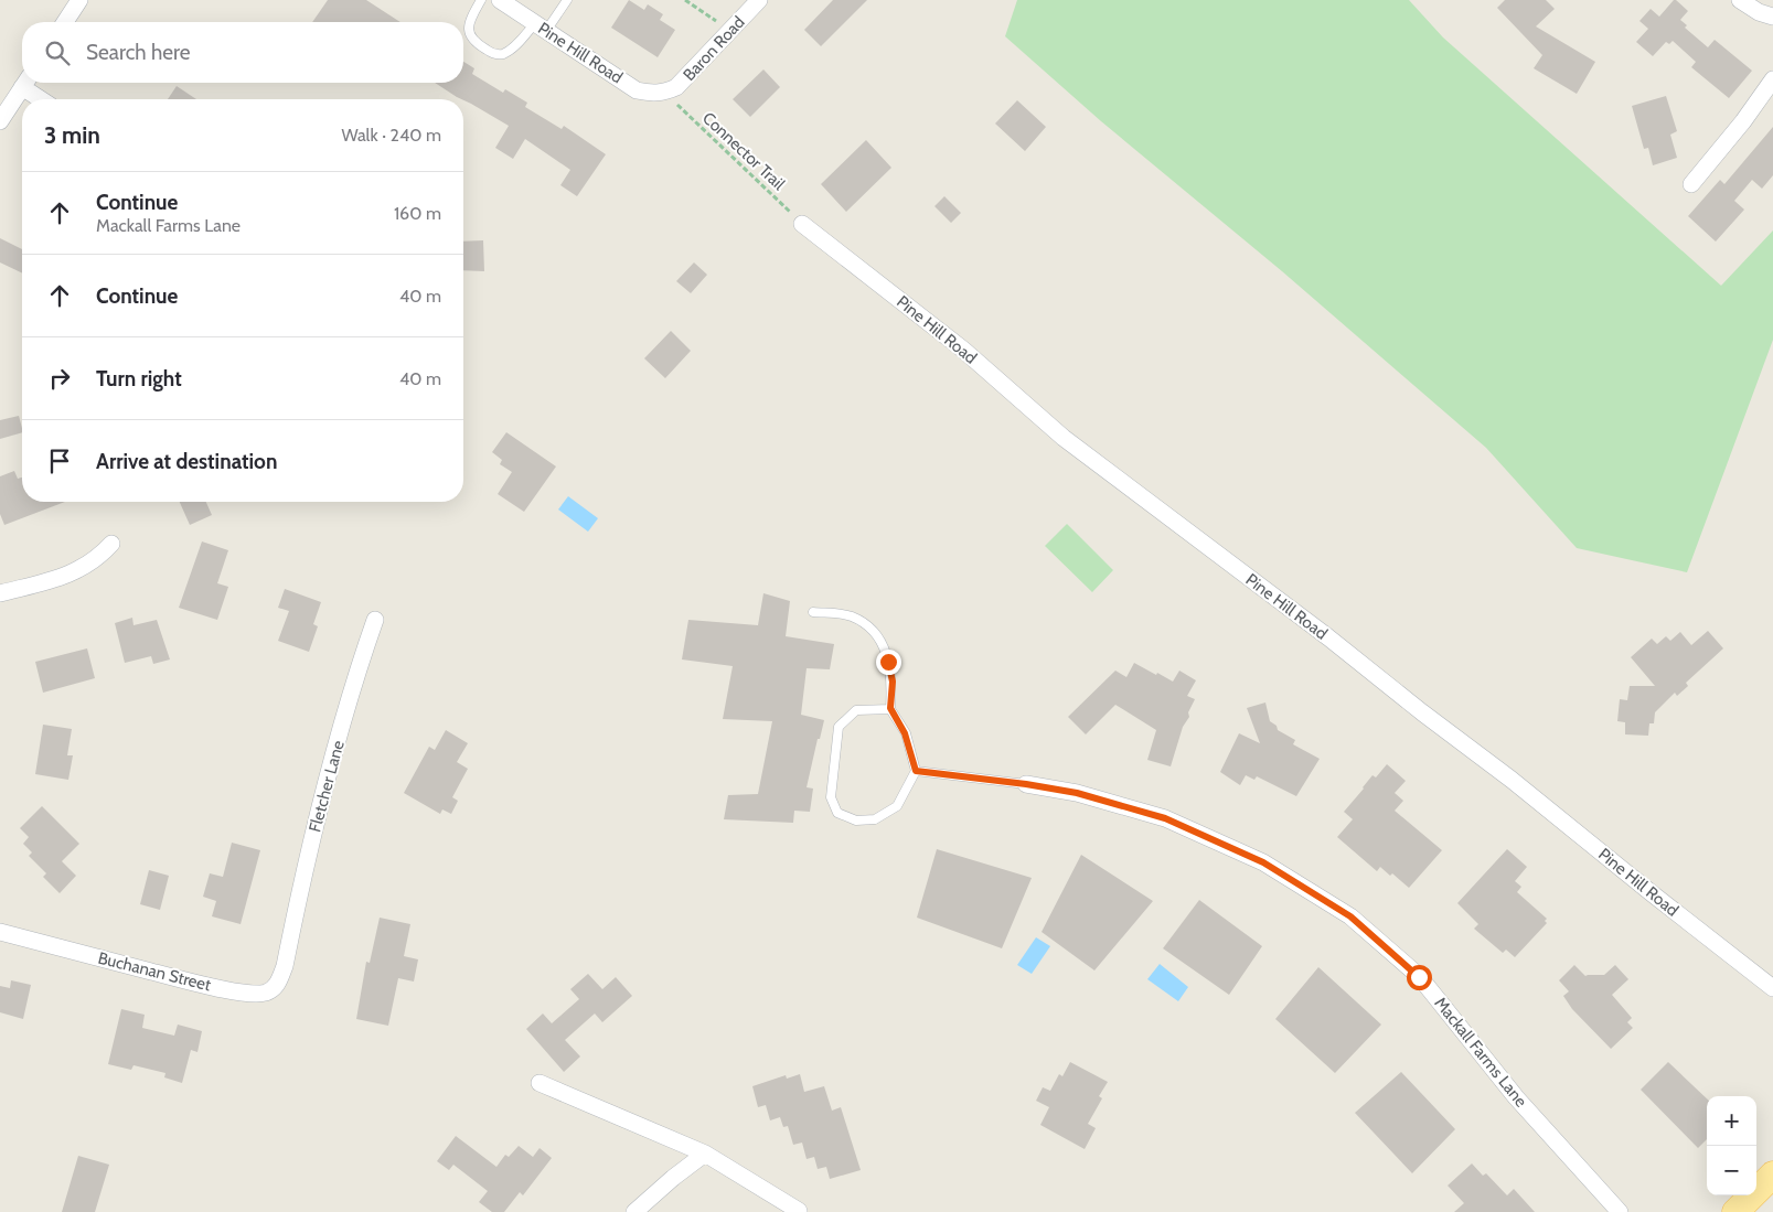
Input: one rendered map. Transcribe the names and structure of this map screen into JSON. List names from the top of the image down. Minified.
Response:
{"streets":{"street":["Baron Road","Pine Hill Road","Fletcher Lane","Buchanan Street","Mackall Farms Lane"],"path":["Connector Trail"]},"crossings":[["Baron Road","Pine Hill Road"],["Baron Road","Connector Trail"],["Pine Hill Road","Connector Trail"],["Fletcher Lane","Buchanan Street"]],"page":{"search":"Search here","heading":["3 min","Walk · 240 m"],"list":[["Continue","Mackall Farms Lane","160 m"],["Continue","40 m"],["Turn right","40 m"],"Arrive at destination"],"map_buttons":["+","−"]}}
